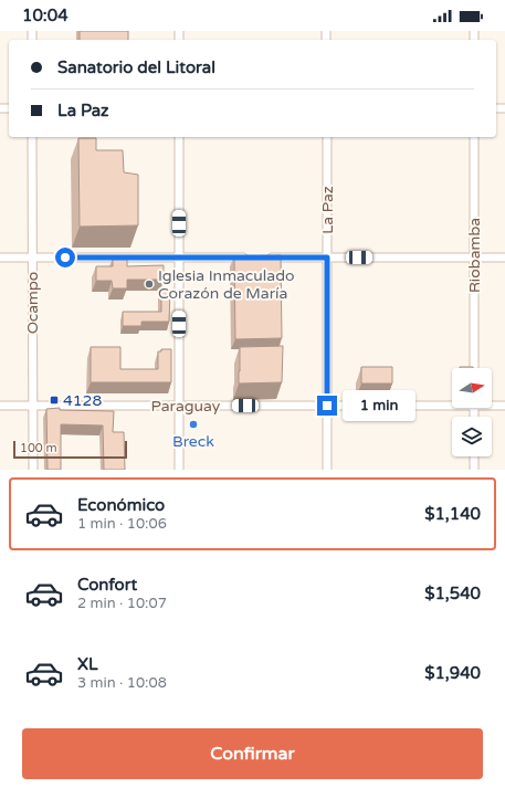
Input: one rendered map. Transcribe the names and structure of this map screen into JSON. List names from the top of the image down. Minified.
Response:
{"streets":{"street":["La Paz","Riobamba","Ocampo","Paraguay"]},"crossings":[["La Paz","Paraguay"],["Ocampo","Paraguay"]],"places":{"other":["Iglesia Inmaculado Corazón de María","Breck"],"transit":["4128"]},"scale_bar":"100 m","north":"right","page":{"status":"10:04","banner":["Sanatorio del Litoral","La Paz"],"bubble":"1 min","scale":"100 m","list":[{"name":"Económico","note":"1 min · 10:06","value":"$1,140"},{"name":"Confort","note":"2 min · 10:07","value":"$1,540"},{"name":"XL","note":"3 min · 10:08","value":"$1,940"}],"buttons":"Confirmar"}}
